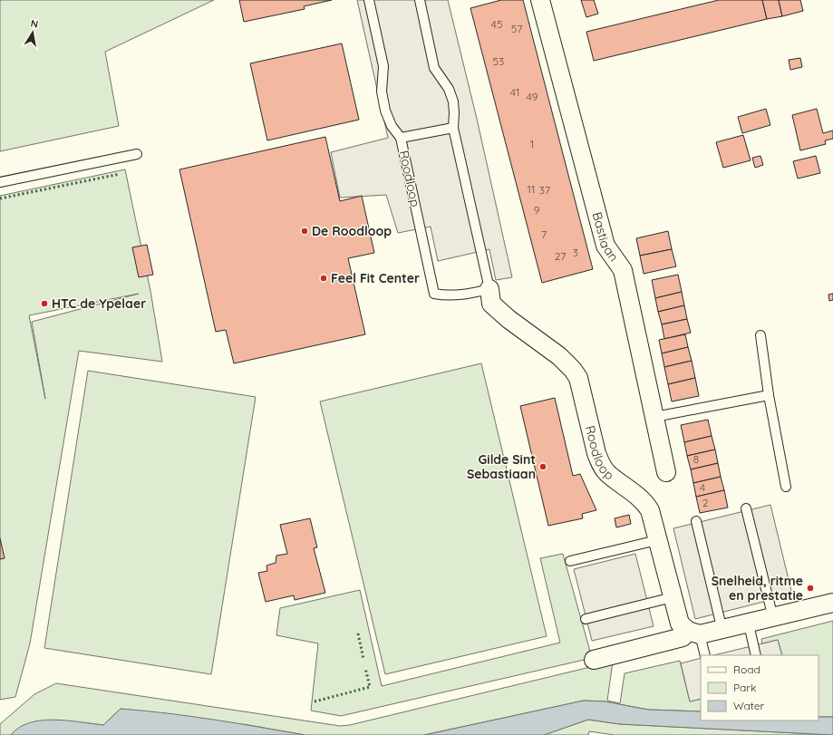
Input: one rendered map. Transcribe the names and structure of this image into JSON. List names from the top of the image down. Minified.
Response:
{"streets":{"street":["Roodloop","Bastiaan"]},"places":["De Roodloop","Feel Fit Center","HTC de Ypelaer","Gilde Sint Sebastiaan","Snelheid, ritme en prestatie"],"house_numbers":["45","57","53","41","49","1","11","37","9","7","3","27","8","4","2"],"legend":["Road","Park","Water"],"north":"top"}
